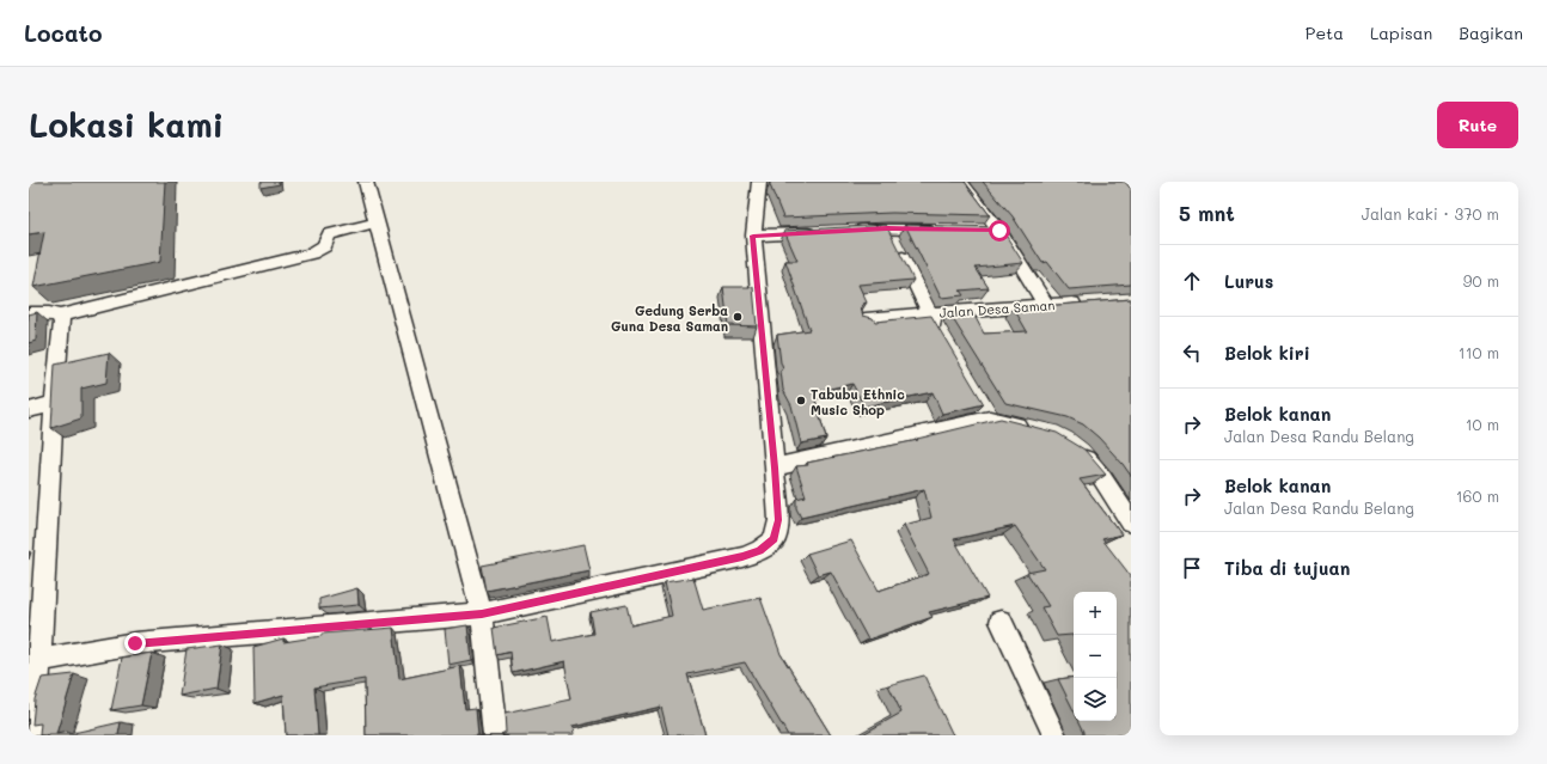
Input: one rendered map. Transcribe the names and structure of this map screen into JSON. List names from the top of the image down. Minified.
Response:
{"streets":{"street":["Jalan Desa Saman"]},"places":["Gedung Serba Guna Desa Saman","Tabubu Ethnic Music Shop"],"page":{"header":"Locato","nav":["Peta","Lapisan","Bagikan"],"buttons":"Rute","title":"Lokasi kami","heading":["5 mnt","Jalan kaki · 370 m"],"list":[["Lurus","90 m"],["Belok kiri","110 m"],["Belok kanan","Jalan Desa Randu Belang","10 m"],["Belok kanan","Jalan Desa Randu Belang","160 m"],"Tiba di tujuan"],"map_buttons":["+","−"]}}
